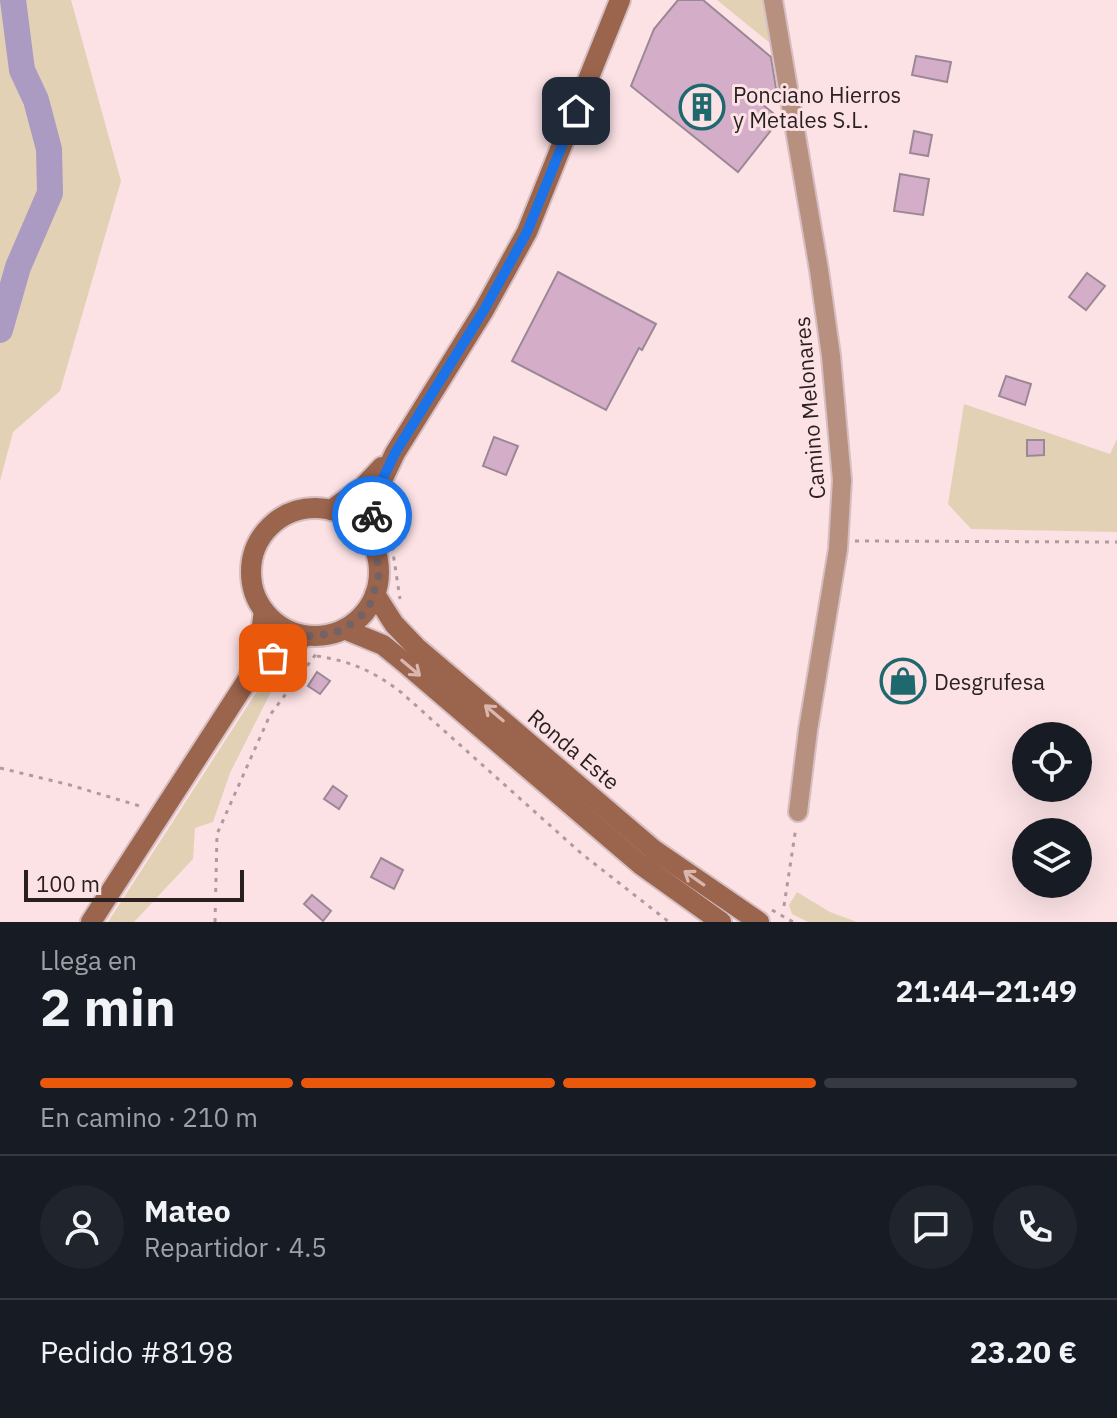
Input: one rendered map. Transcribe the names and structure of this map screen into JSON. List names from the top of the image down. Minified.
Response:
{"streets":{"main road":["Ronda Este"],"street":["Camino Melonares"]},"places":{"building":["Ponciano Hierros y Metales S.L."],"shop":["Desgrufesa"]},"scale_bar":"100 m","page":{"scale":"100 m","heading":["2 min","Llega en","21:44–21:49"],"panel":["Mateo","Repartidor · 4.5","Pedido #8198","23.20 €"],"bar":"En camino · 210 m"}}
